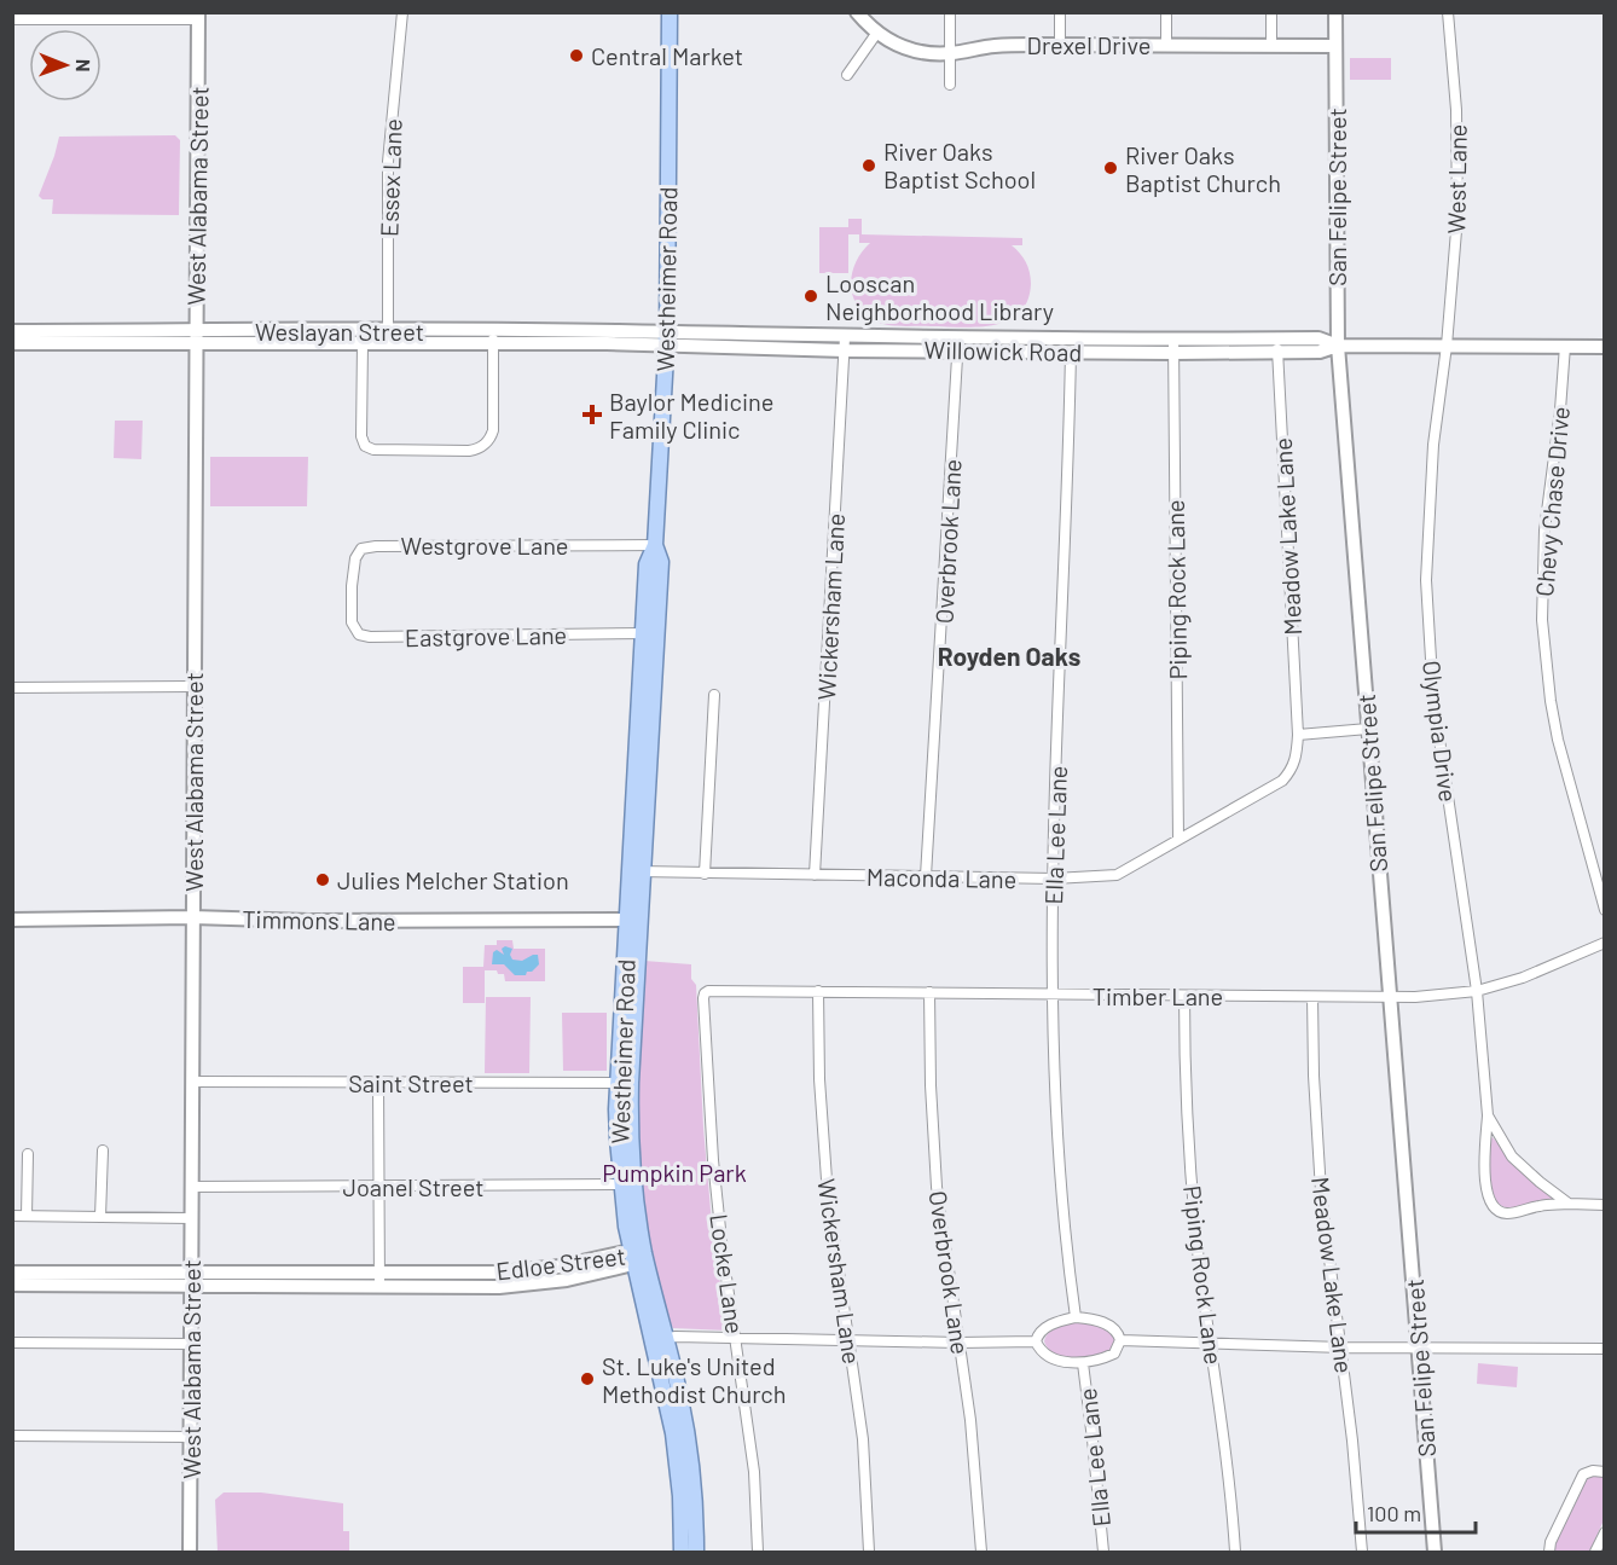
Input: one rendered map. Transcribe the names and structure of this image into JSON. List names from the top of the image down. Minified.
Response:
{"streets":{"main road":["Drexel Drive","West Alabama Street","San Felipe Street","Westheimer Road","Weslayan Street","Willowick Road","Timmons Lane","Edloe Street"],"street":["Essex Lane","West Lane","Chevy Chase Drive","Meadow Lake Lane","Overbrook Lane","Westgrove Lane","Piping Rock Lane","Wickersham Lane","Eastgrove Lane","Olympia Drive","Ella Lee Lane","Maconda Lane","Timber Lane","Saint Street","Joanel Street","Locke Lane"]},"crossings":[["Drexel Drive","San Felipe Street"],["Essex Lane","Weslayan Street"],["West Lane","Willowick Road"],["West Lane","Olympia Drive"],["West Alabama Street","Weslayan Street"],["West Alabama Street","Timmons Lane"],["West Alabama Street","Saint Street"],["West Alabama Street","Joanel Street"],["West Alabama Street","Edloe Street"],["San Felipe Street","Willowick Road"],["San Felipe Street","Timber Lane"],["Westheimer Road","Weslayan Street"],["Westheimer Road","Willowick Road"],["Westheimer Road","Westgrove Lane"],["Westheimer Road","Eastgrove Lane"],["Westheimer Road","Maconda Lane"],["Westheimer Road","Timmons Lane"],["Westheimer Road","Saint Street"],["Westheimer Road","Joanel Street"],["Westheimer Road","Edloe Street"],["Weslayan Street","Willowick Road"],["Willowick Road","Chevy Chase Drive"],["Willowick Road","Meadow Lake Lane"],["Willowick Road","Overbrook Lane"],["Willowick Road","Piping Rock Lane"],["Willowick Road","Wickersham Lane"],["Willowick Road","Olympia Drive"],["Willowick Road","Ella Lee Lane"],["Meadow Lake Lane","Maconda Lane"],["Meadow Lake Lane","Timber Lane"],["Overbrook Lane","Maconda Lane"],["Overbrook Lane","Timber Lane"],["Westgrove Lane","Eastgrove Lane"],["Piping Rock Lane","Maconda Lane"],["Piping Rock Lane","Timber Lane"],["Wickersham Lane","Maconda Lane"],["Wickersham Lane","Timber Lane"],["Olympia Drive","Timber Lane"],["Ella Lee Lane","Maconda Lane"],["Ella Lee Lane","Timber Lane"],["Timber Lane","Locke Lane"]],"districts":["Royden Oaks"],"parks":["Pumpkin Park"],"places":{"other":["Central Market","River Oaks Baptist School","River Oaks Baptist Church","Looscan Neighborhood Library","Julies Melcher Station","St. Luke's United Methodist Church"],"health":["Baylor Medicine Family Clinic"]},"scale_bar":"100 m","north":"right"}
